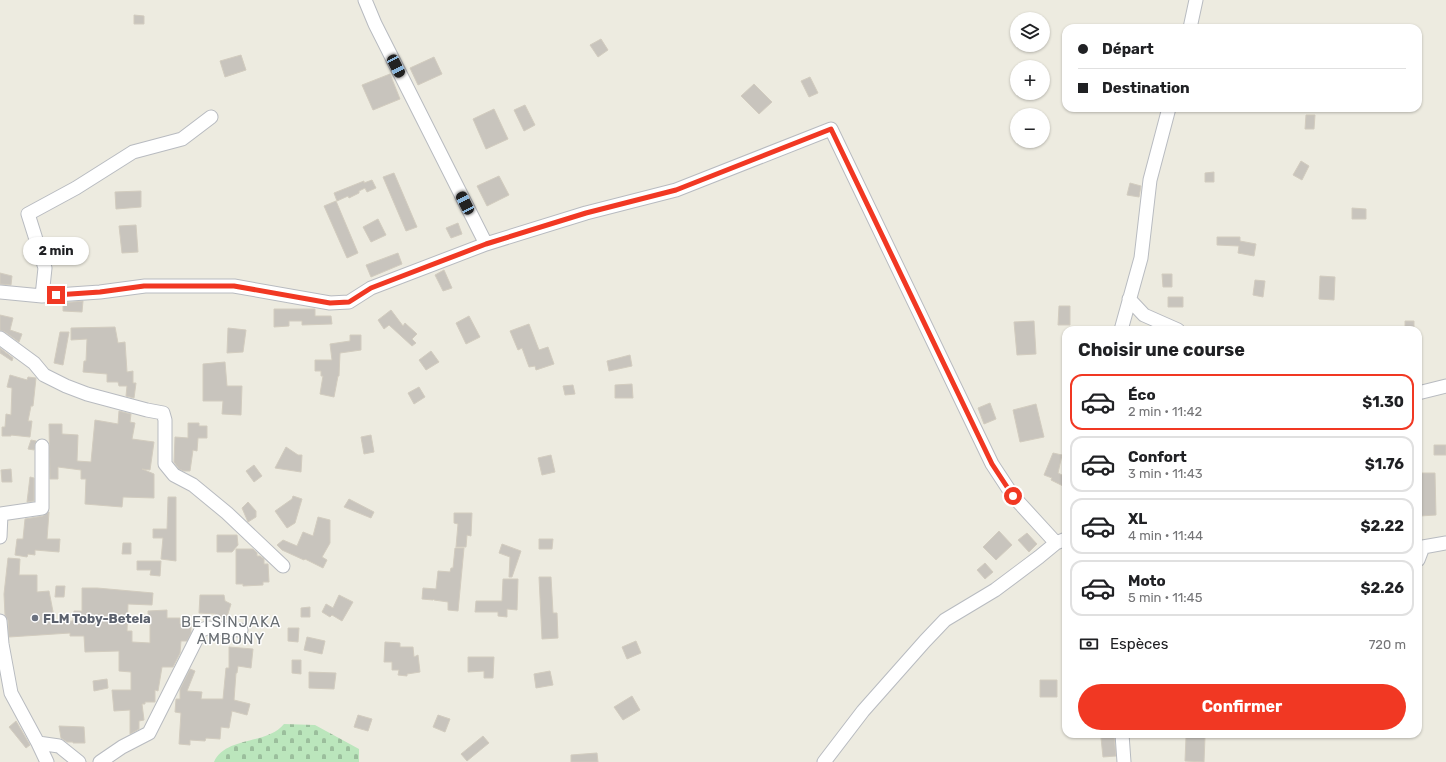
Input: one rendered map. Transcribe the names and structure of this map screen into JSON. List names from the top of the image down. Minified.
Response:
{"districts":["BETSINJAKA AMBONY"],"places":["FLM Toby-Betela"],"page":{"map_buttons":["+","−"],"banner":["Départ","Destination"],"bubble":"2 min","heading":"Choisir une course","list":[{"name":"Éco","note":"2 min · 11:42","value":"$1.30"},{"name":"Confort","note":"3 min · 11:43","value":"$1.76"},{"name":"XL","note":"4 min · 11:44","value":"$2.22"},{"name":"Moto","note":"5 min · 11:45","value":"$2.26"}],"pay":["Espèces","720 m"],"buttons":"Confirmer"}}
